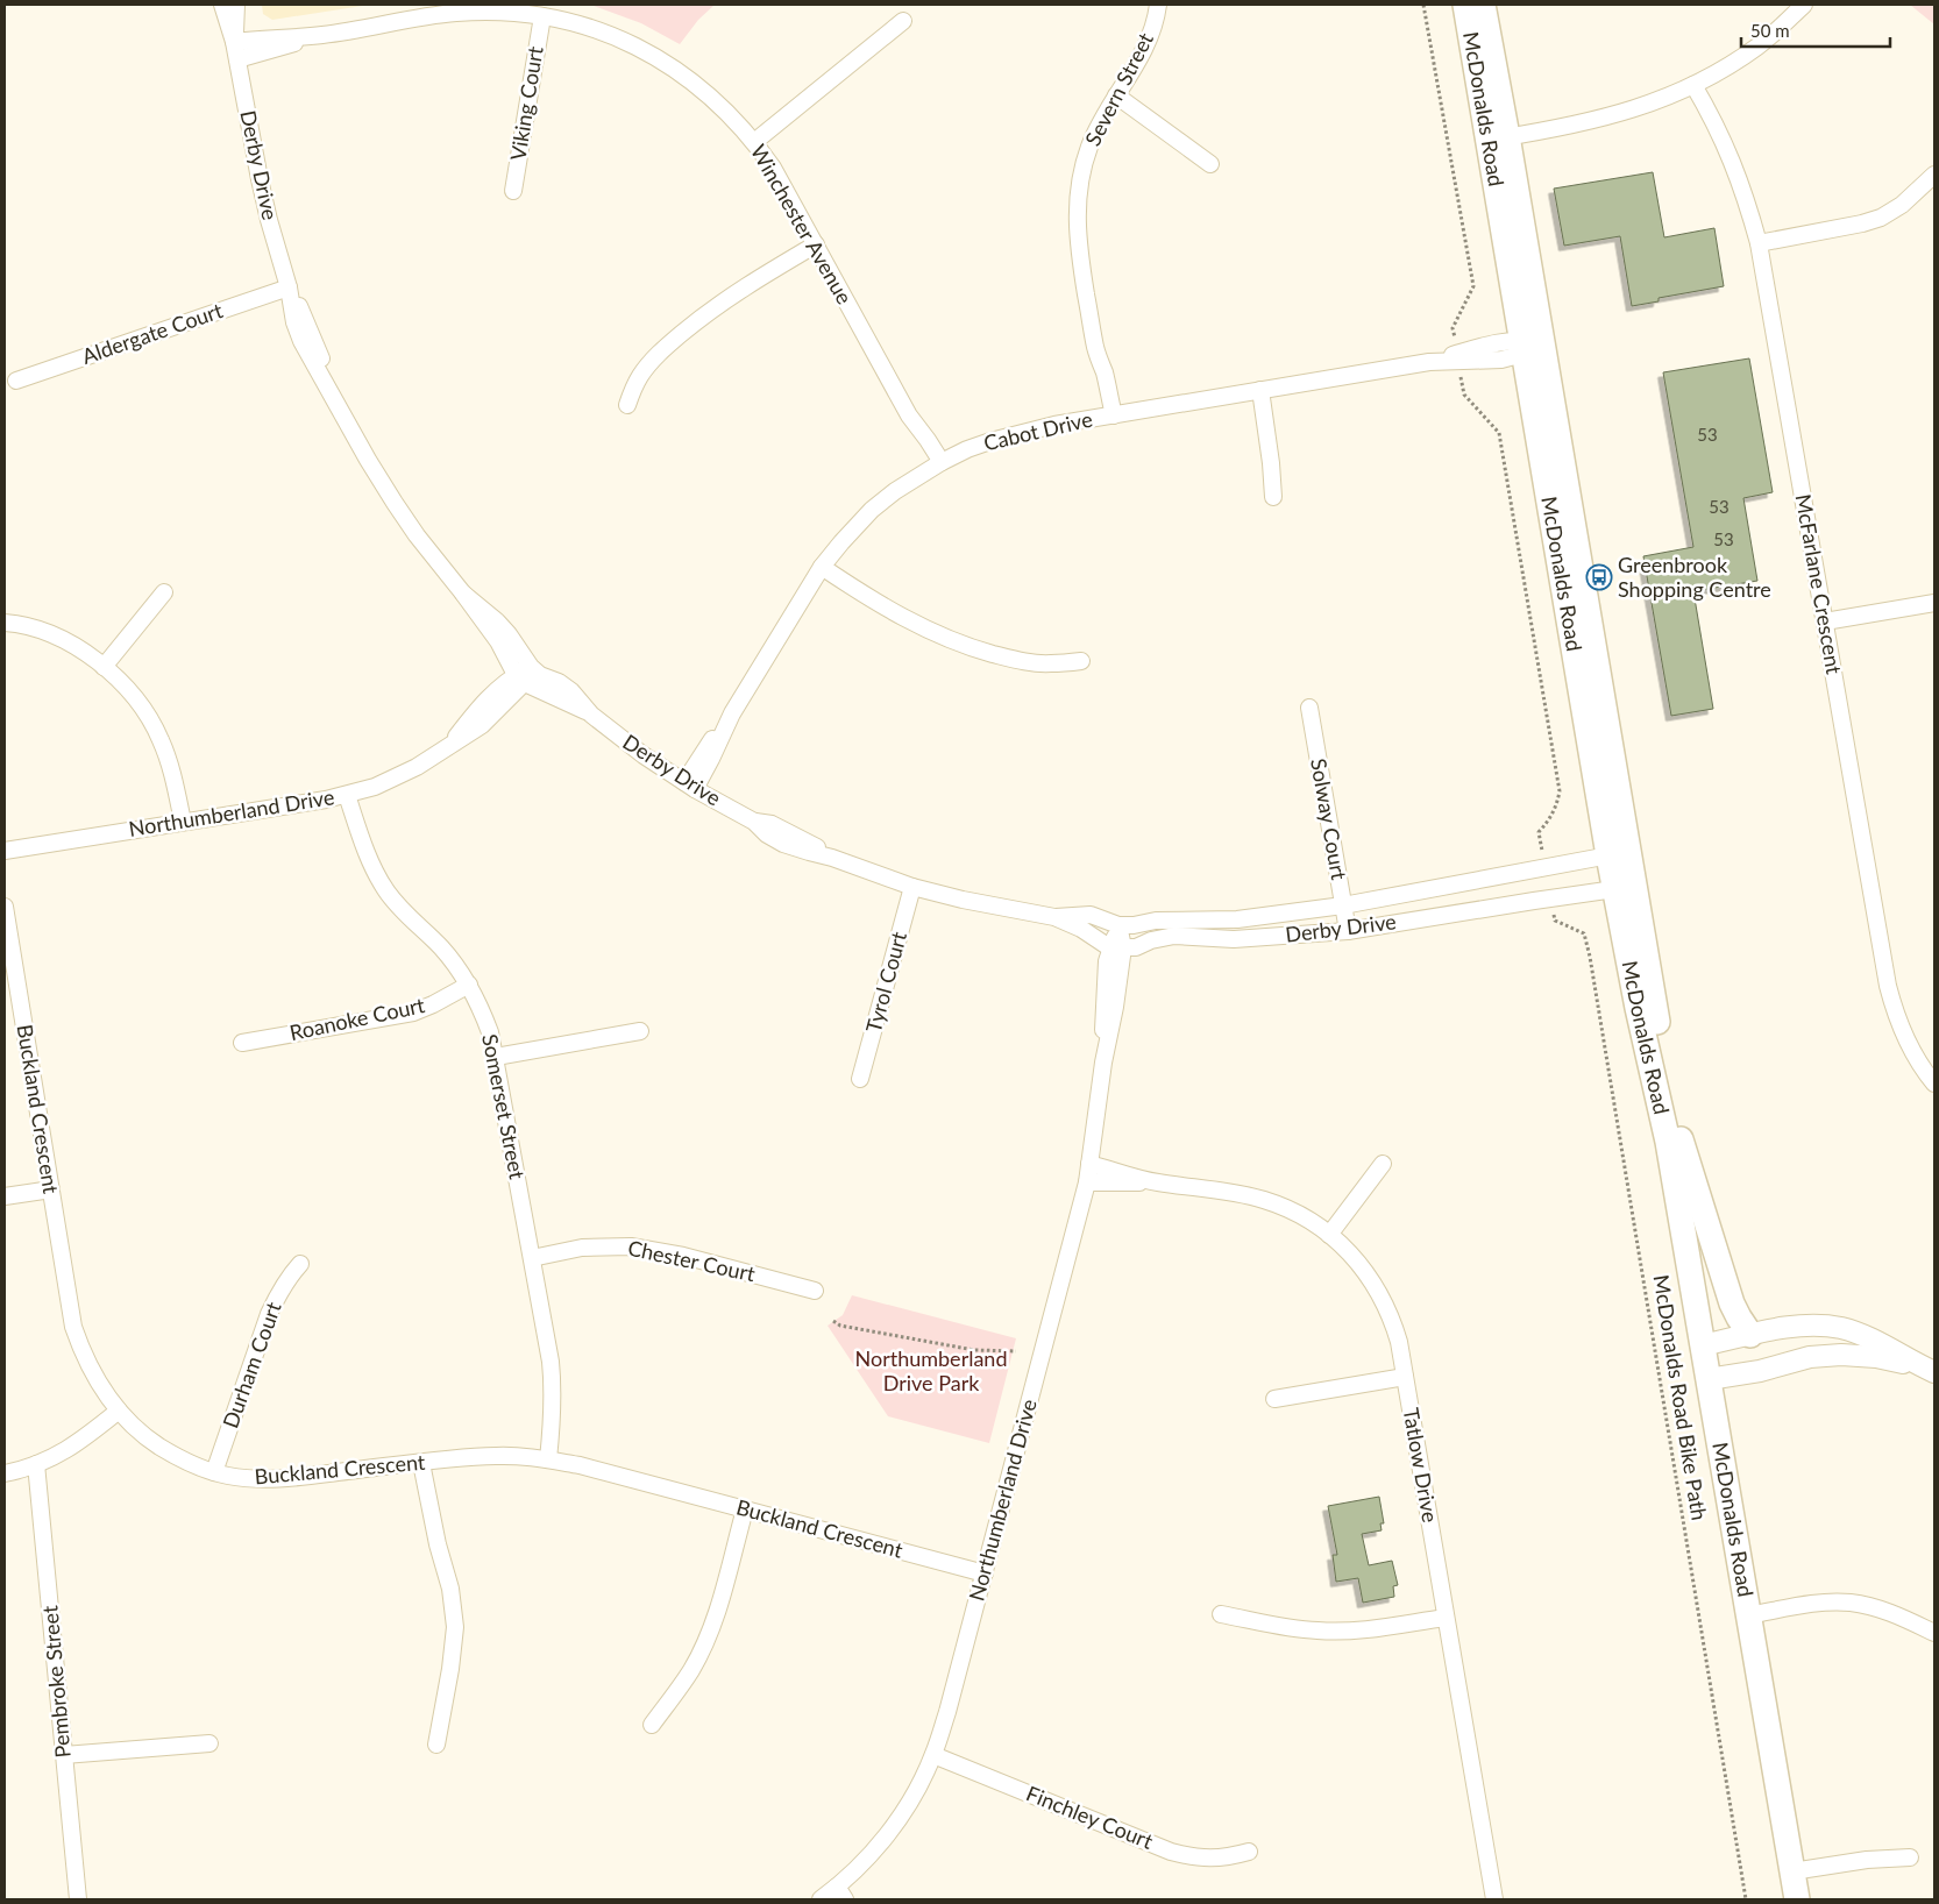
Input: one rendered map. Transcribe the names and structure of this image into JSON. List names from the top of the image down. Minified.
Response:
{"streets":{"main road":["McDonalds Road"],"street":["Severn Street","Viking Court","Derby Drive","Winchester Avenue","Aldergate Court","Cabot Drive","McFarlane Crescent","Northumberland Drive","Solway Court","Tyrol Court","Roanoke Court","Somerset Street","Buckland Crescent","Chester Court","Durham Court","Tatlow Drive","Pembroke Street","Finchley Court"],"path":["McDonalds Road Bike Path"]},"crossings":[["Severn Street","Cabot Drive"],["Viking Court","Winchester Avenue"],["McDonalds Road","Derby Drive"],["McDonalds Road","Cabot Drive"],["Derby Drive","Winchester Avenue"],["Derby Drive","Aldergate Court"],["Derby Drive","Cabot Drive"],["Derby Drive","Northumberland Drive"],["Derby Drive","Solway Court"],["Derby Drive","Tyrol Court"],["Winchester Avenue","Cabot Drive"],["Northumberland Drive","Somerset Street"],["Northumberland Drive","Buckland Crescent"],["Northumberland Drive","Tatlow Drive"],["Northumberland Drive","Finchley Court"],["Roanoke Court","Somerset Street"],["Somerset Street","Buckland Crescent"],["Somerset Street","Chester Court"],["Buckland Crescent","Durham Court"]],"parks":["Northumberland Drive Park"],"places":{"bus stop":["Greenbrook Shopping Centre"]},"house_numbers":["53","53","53"],"scale_bar":"50 m"}
